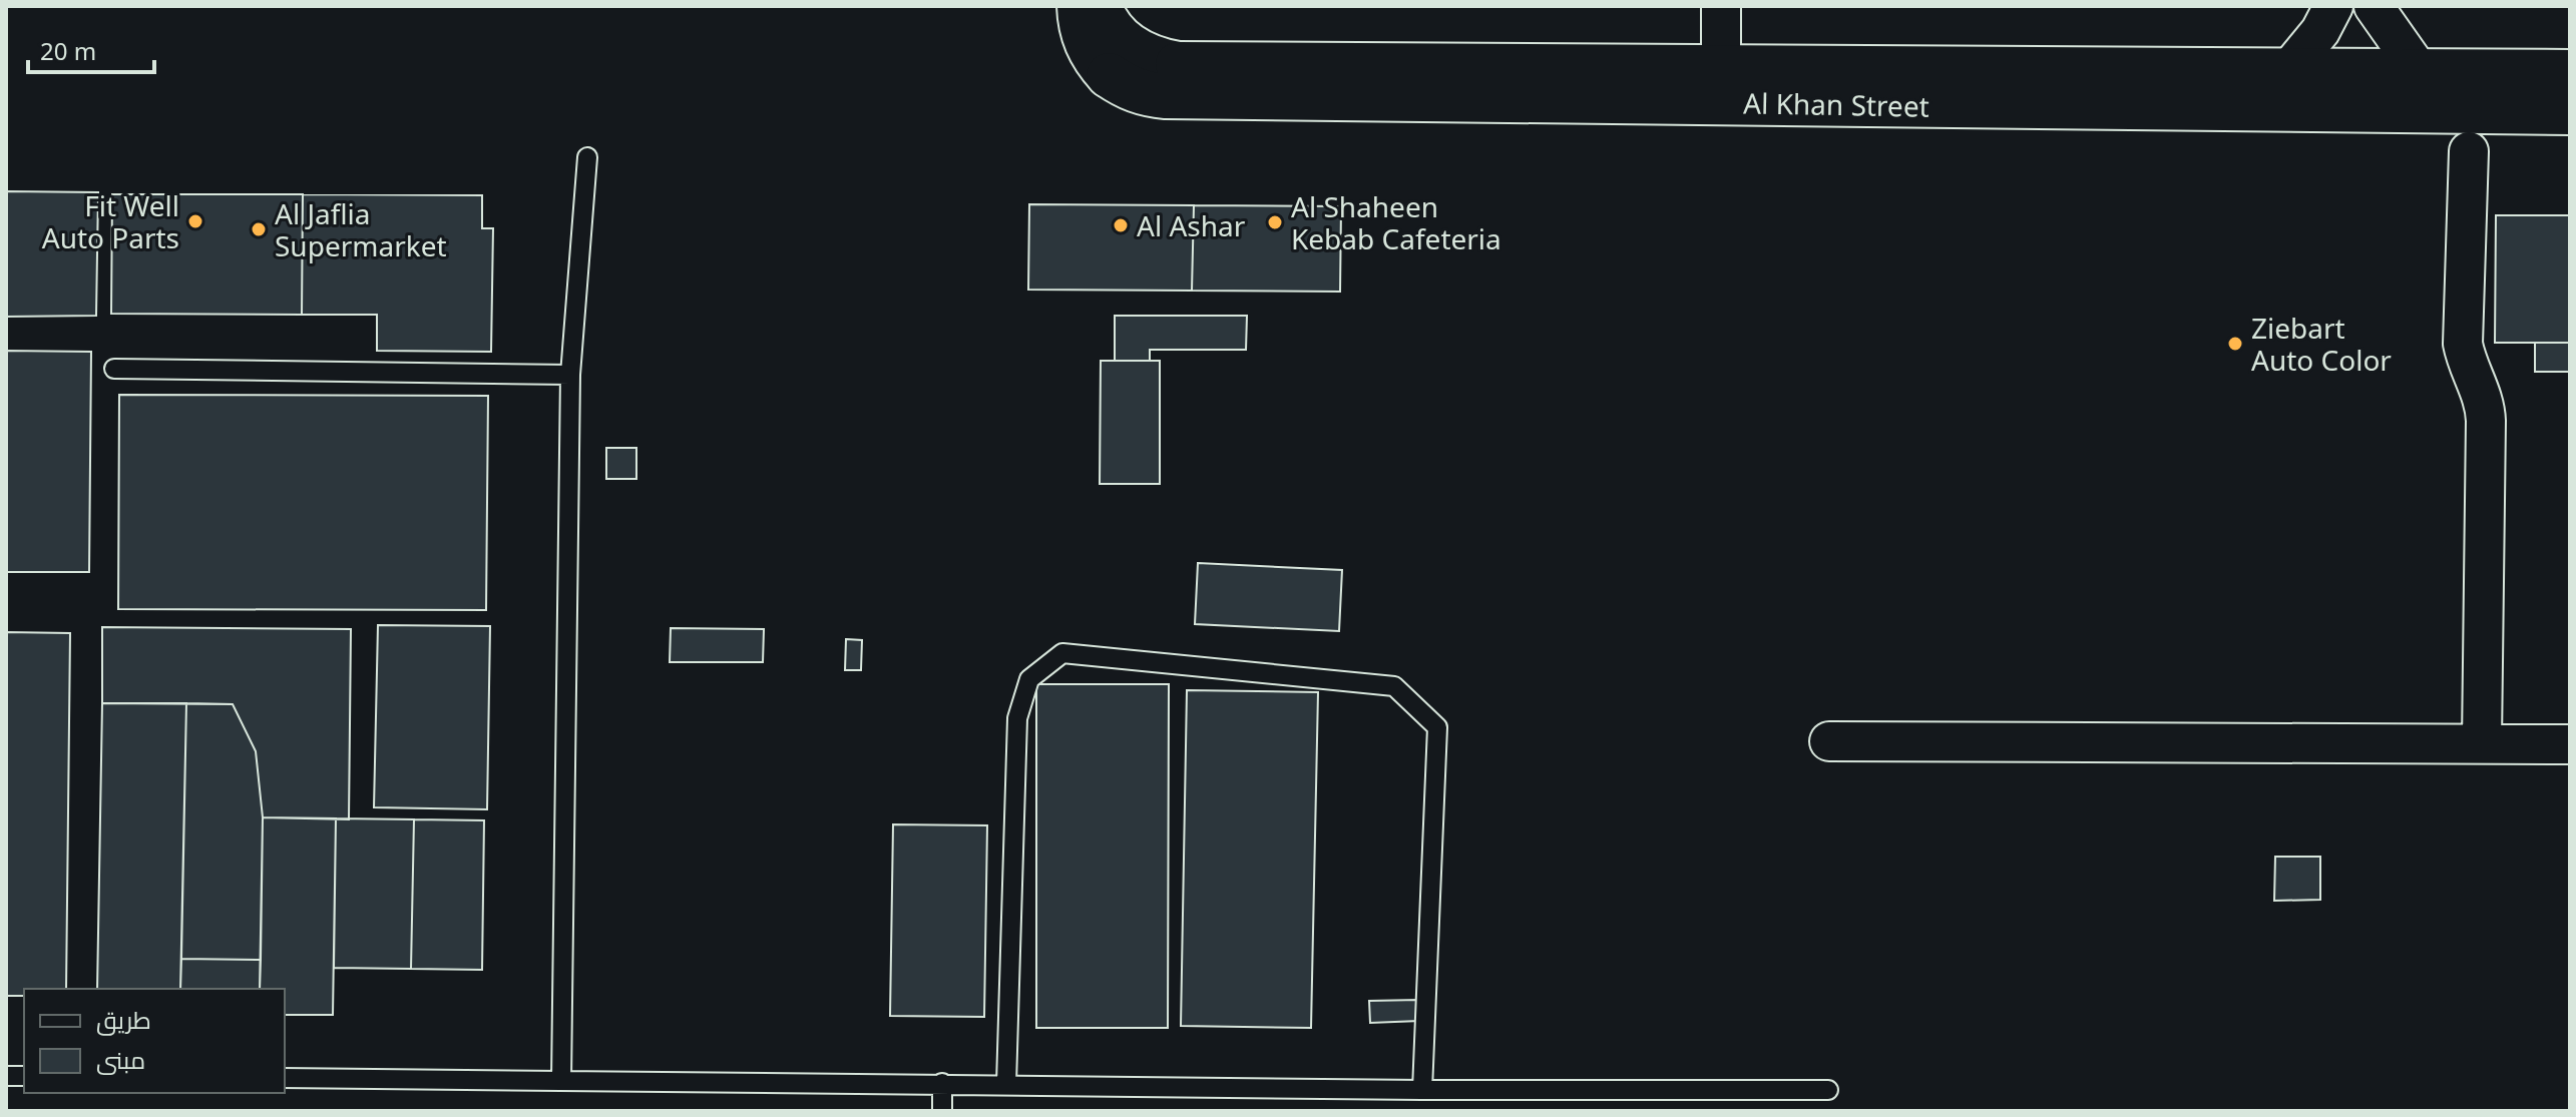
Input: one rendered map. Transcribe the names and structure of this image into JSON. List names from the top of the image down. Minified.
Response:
{"streets":{"main road":["Al Khan Street"]},"places":["Fit Well Auto Parts","Al Shaheen Kebab Cafeteria","Al Ashar","Al Jaflia Supermarket","Ziebart Auto Color"],"legend":["طريق","مبنى"],"scale_bar":"20 m"}
